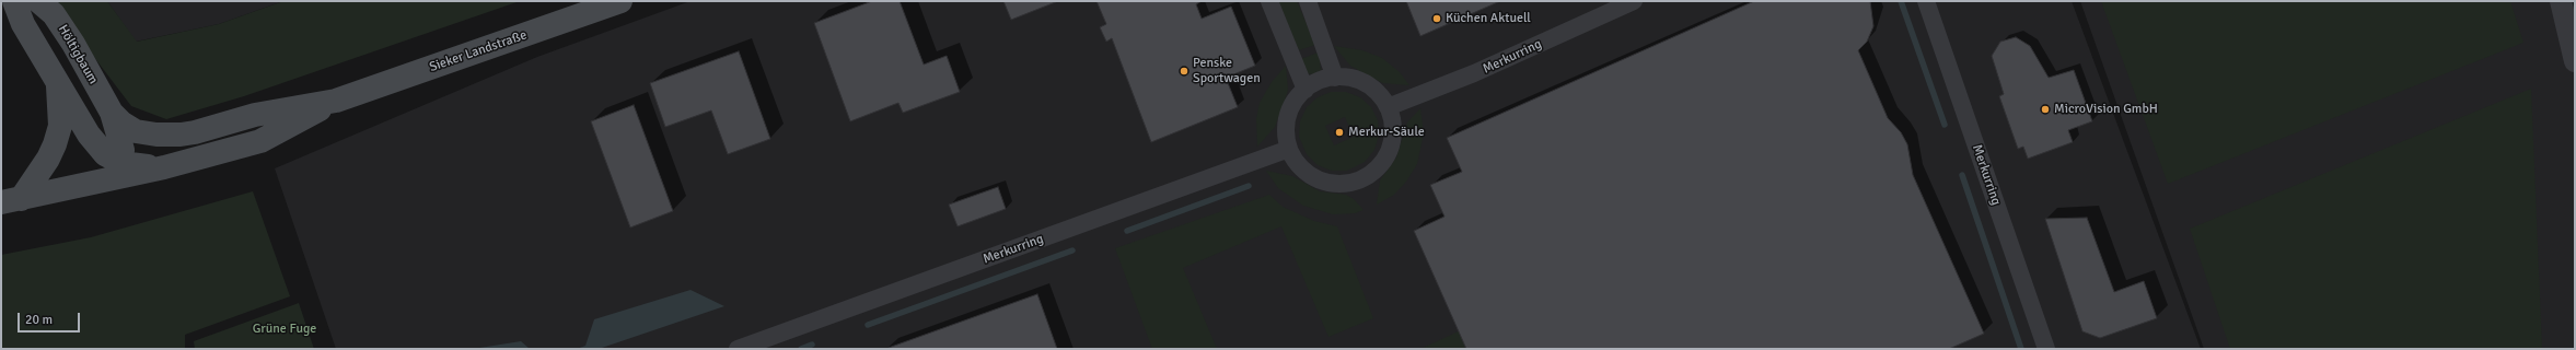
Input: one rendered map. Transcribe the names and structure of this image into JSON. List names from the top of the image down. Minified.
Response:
{"streets":{"main road":["Sieker Landstraße","Höltigbaum"],"street":["Merkurring"]},"crossings":[["Sieker Landstraße","Höltigbaum"]],"parks":["Grüne Fuge"],"places":["Küchen Aktuell","Penske Sportwagen","MicroVision GmbH","Merkur-Säule"],"scale_bar":"20 m"}
